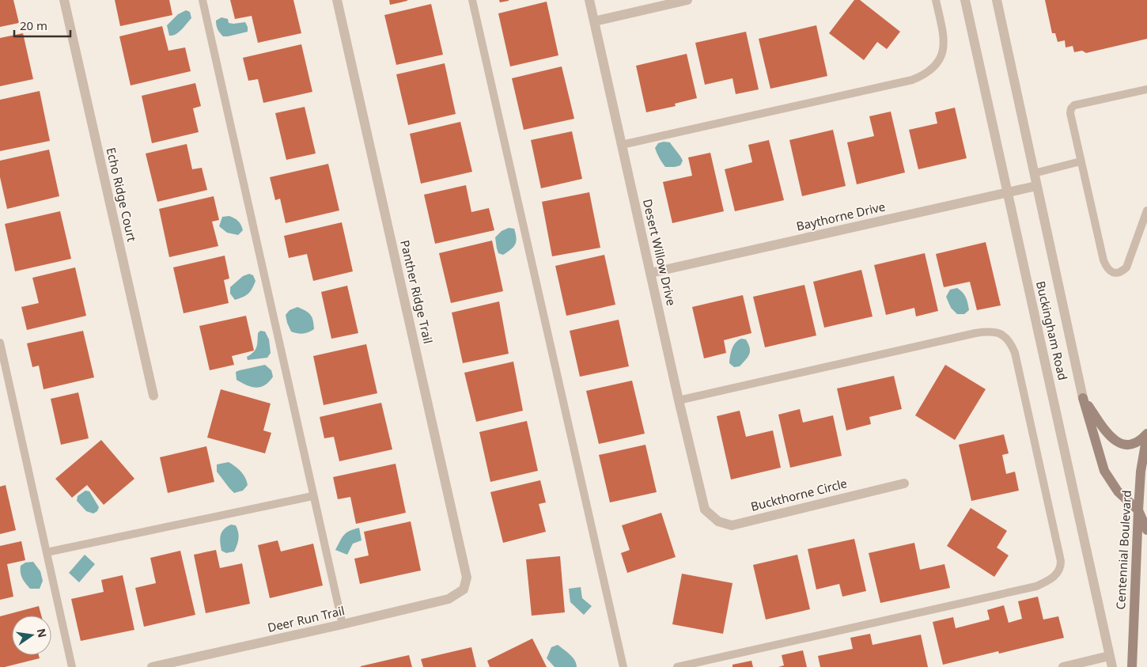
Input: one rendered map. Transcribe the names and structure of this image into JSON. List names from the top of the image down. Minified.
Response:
{"streets":{"main road":["Centennial Boulevard"],"street":["Echo Ridge Court","Baythorne Drive","Desert Willow Drive","Panther Ridge Trail","Buckingham Road","Buckthorne Circle","Deer Run Trail"]},"crossings":[["Baythorne Drive","Desert Willow Drive"],["Baythorne Drive","Buckingham Road"],["Desert Willow Drive","Buckthorne Circle"],["Panther Ridge Trail","Deer Run Trail"]],"scale_bar":"20 m","north":"right"}
